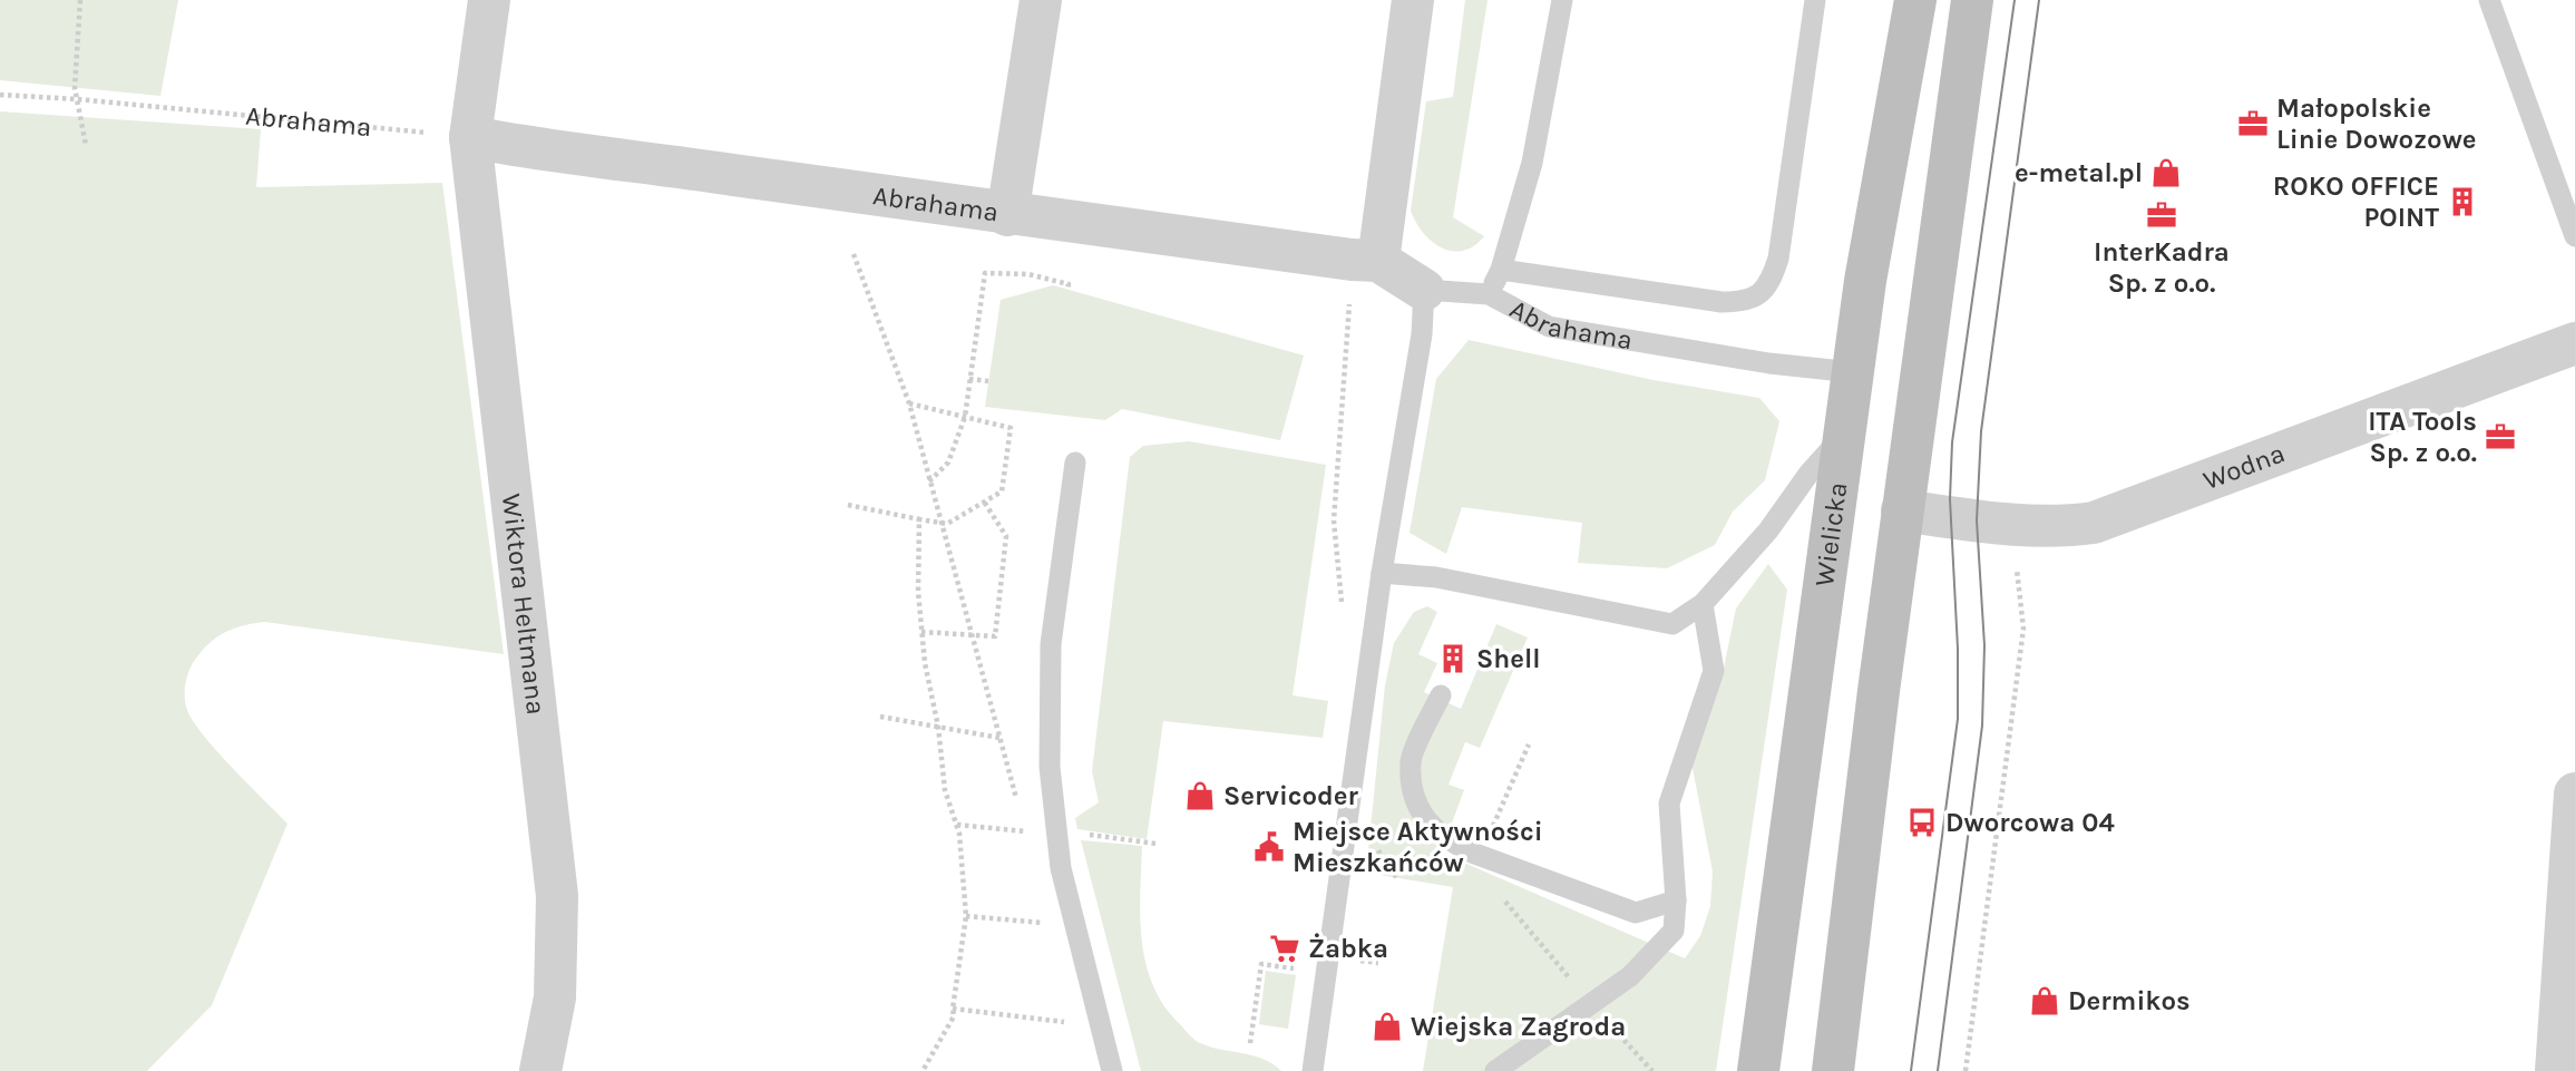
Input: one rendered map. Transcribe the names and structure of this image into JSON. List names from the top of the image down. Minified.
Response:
{"streets":{"main road":["Wielicka"],"street":["Abrahama","Wodna","Wiktora Heltmana"]},"crossings":[["Abrahama","Wielicka"],["Abrahama","Wiktora Heltmana"]],"places":{"office":["Małopolskie Linie Dowozowe","InterKadra Sp. z o.o.","ITA Tools Sp. z o.o."],"shop":["e-metal.pl","Servicoder","Dermikos","Wiejska Zagroda"],"building":["ROKO OFFICE POINT","Shell"],"bus stop":["Dworcowa 04"],"public building":["Miejsce Aktywności Mieszkańców"],"supermarket":["Żabka"]}}
